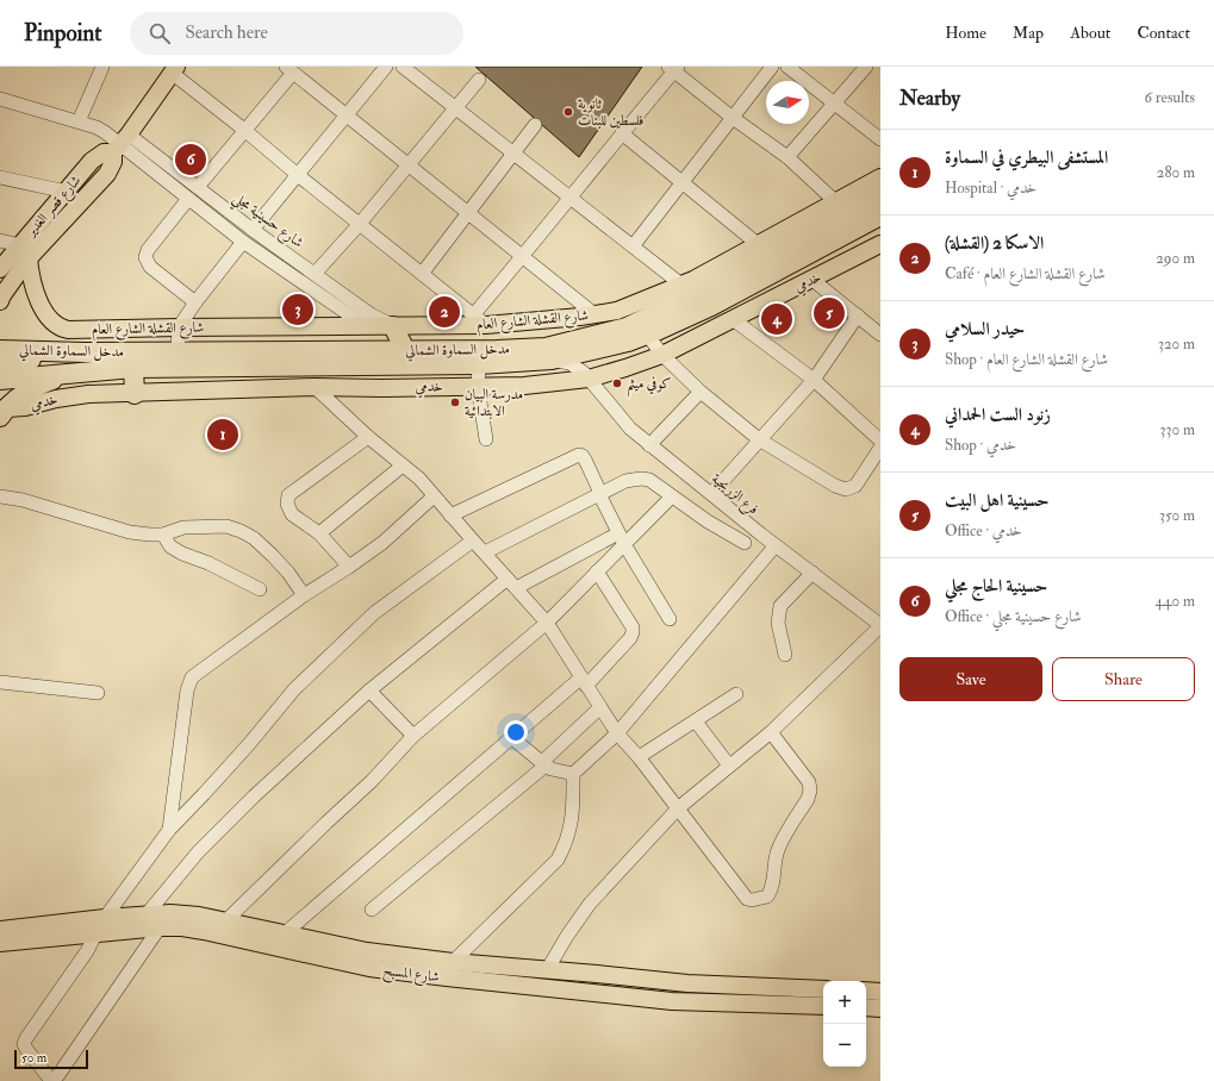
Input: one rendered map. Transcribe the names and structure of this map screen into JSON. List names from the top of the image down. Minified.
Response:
{"streets":{"highway":["مدخل السماوة الشمالي"],"main road":["شارع قصر الغدير","خدمي","شارع القشلة الشارع العام","شارع المسبح"],"street":["شارع حسينية مجلي","فرع الزريجية"]},"crossings":[["شارع قصر الغدير","شارع حسينية مجلي"],["شارع حسينية مجلي","شارع القشلة الشارع العام"],["خدمي","فرع الزريجية"]],"places":["ثانوية فلسطين للبنات","كوفي ميثم","مدرسة البيان الابتدائية"],"scale_bar":"50 m","north":"right","page":{"header":"Pinpoint","search":"Search here","nav":["Home","Map","About","Contact"],"heading":["Nearby","6 results"],"list":[{"mark":"1","name":"المستشفى البيطري في السماوة","note":"Hospital · خدمي","value":"280 m"},{"mark":"2","name":"الاسكا 2 (القشلة)","note":"Café · شارع القشلة الشارع العام","value":"290 m"},{"mark":"3","name":"حيدر السلامي","note":"Shop · شارع القشلة الشارع العام","value":"320 m"},{"mark":"4","name":"زنود الست الحمداني","note":"Shop · خدمي","value":"330 m"},{"mark":"5","name":"حسينية اهل البيت","note":"Office · خدمي","value":"350 m"},{"mark":"6","name":"حسينية الحاج مجلي","note":"Office · شارع حسينية مجلي","value":"440 m"}],"pins":["6","3","2","5","4","1"],"buttons":["Save","Share"],"map_buttons":["+","−"],"scale":"50 m"}}
